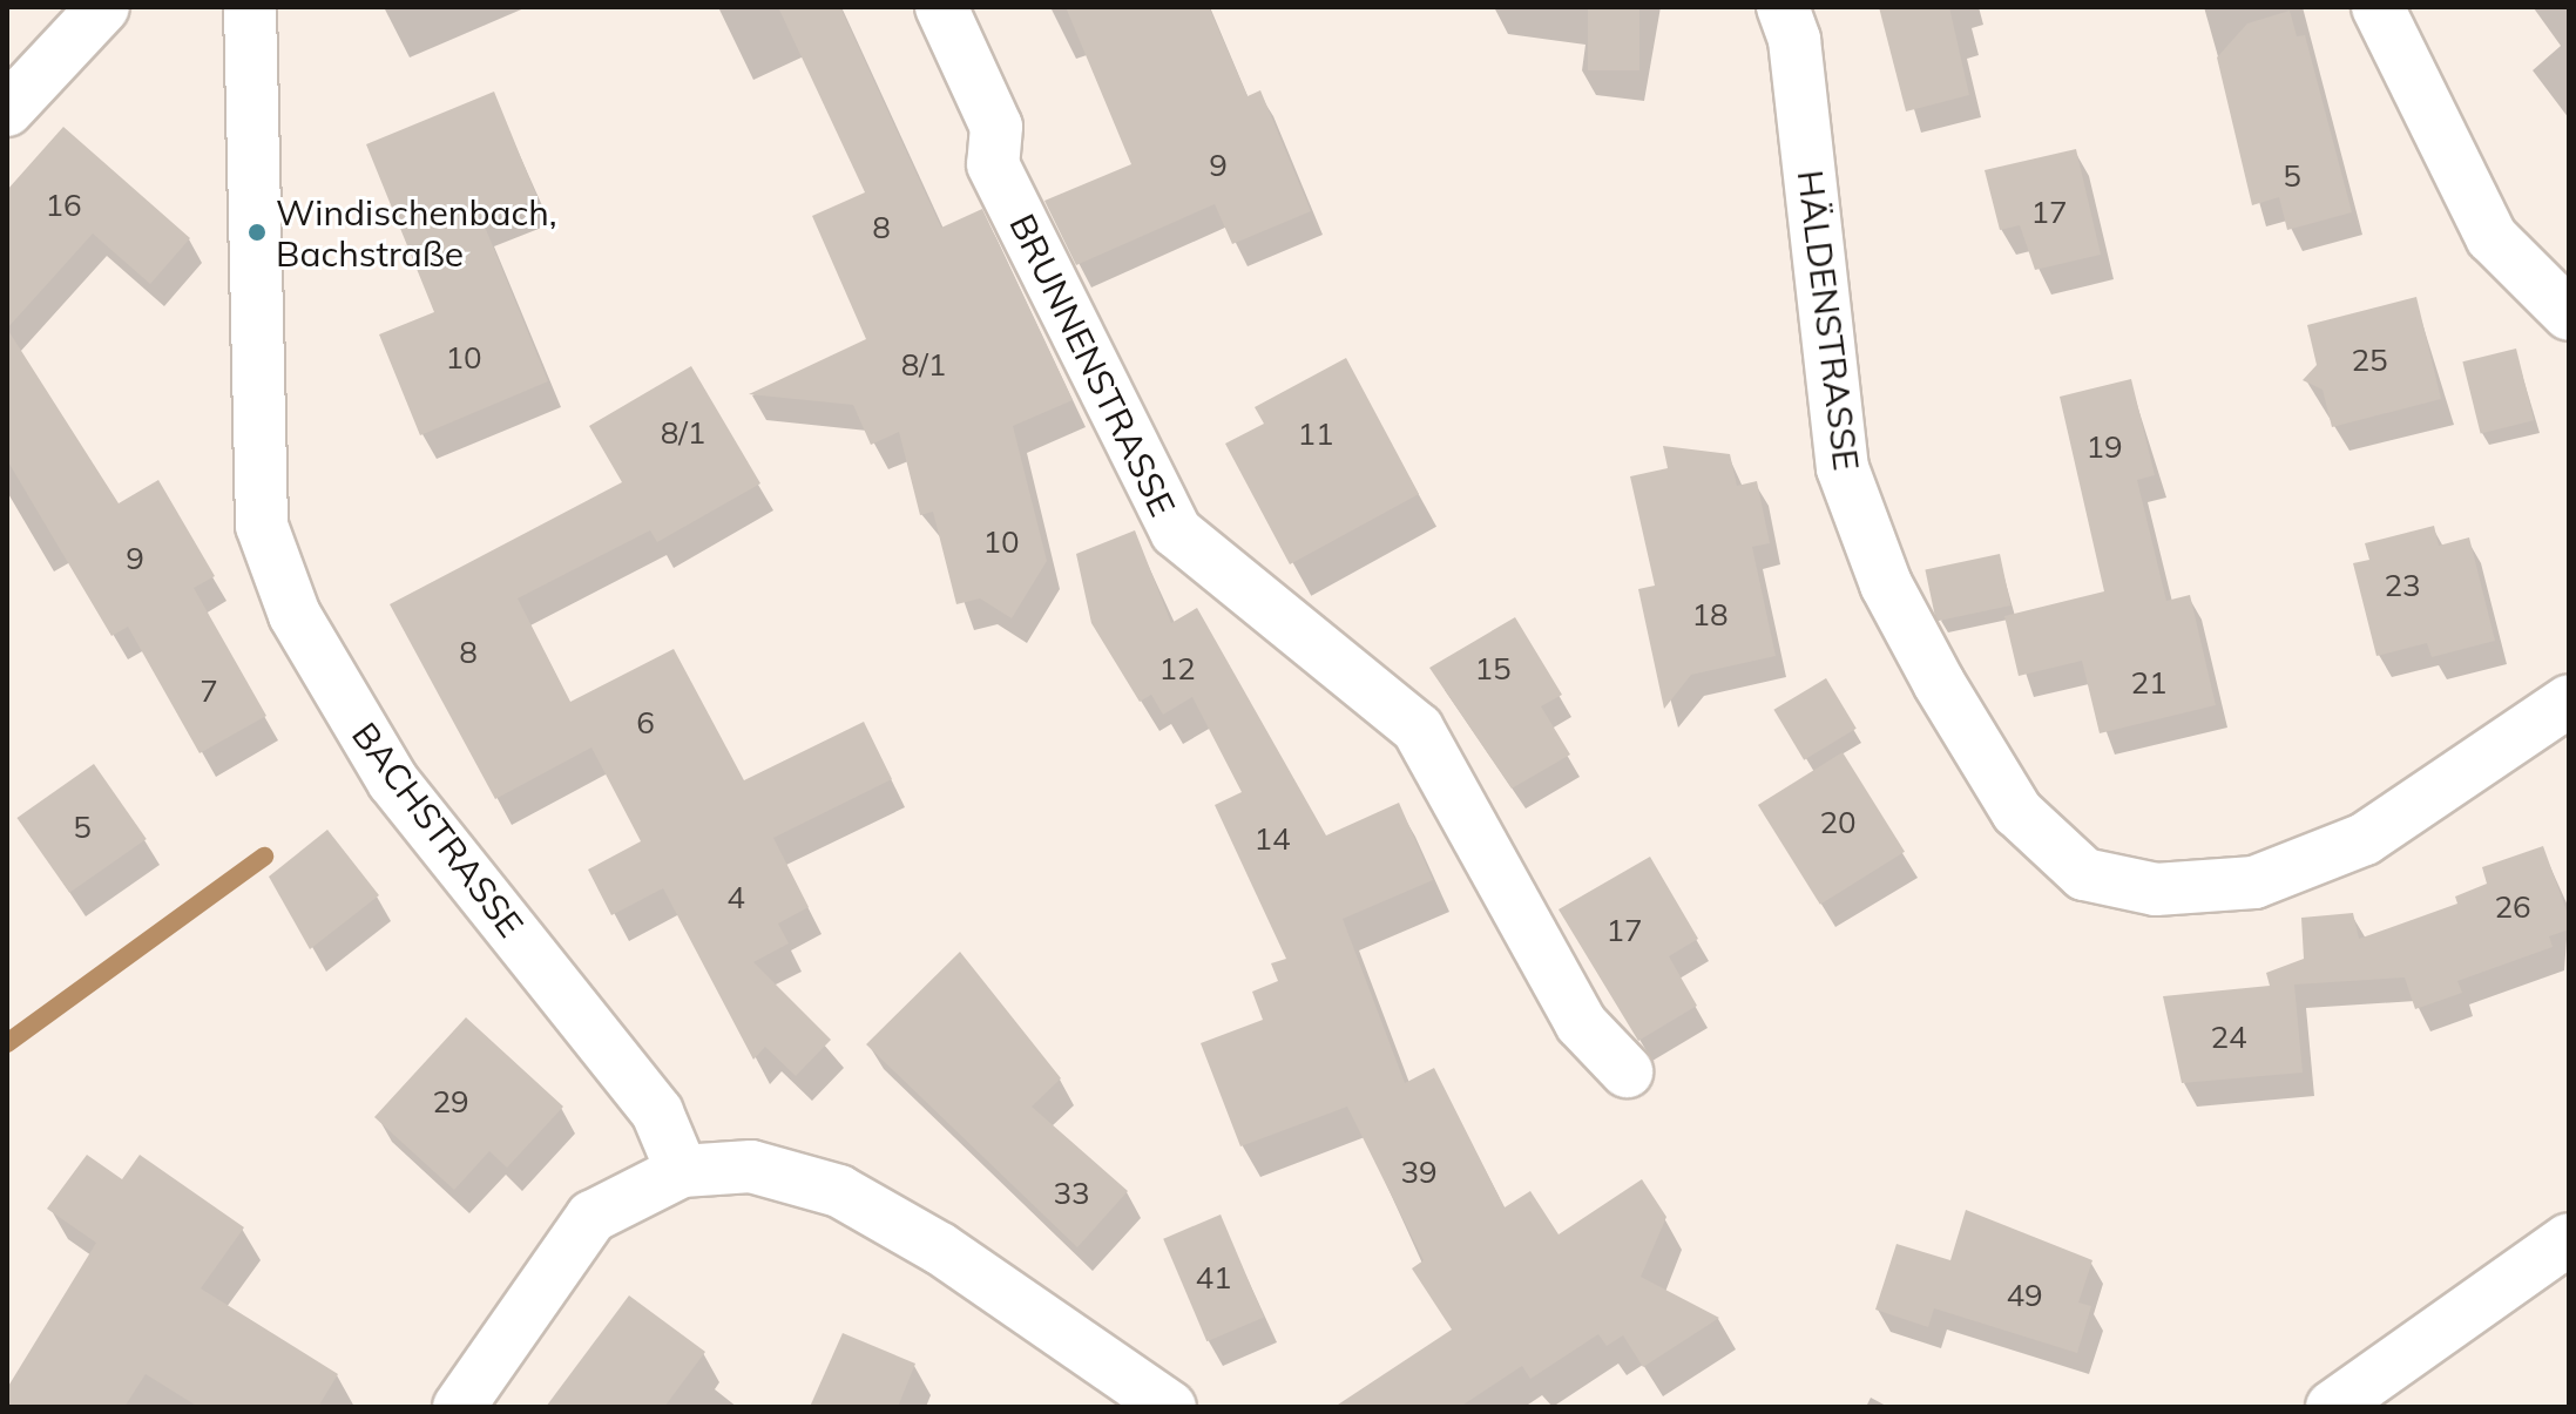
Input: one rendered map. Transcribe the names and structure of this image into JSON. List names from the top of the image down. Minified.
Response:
{"streets":{"street":["HÄLDENSTRASSE","BRUNNENSTRASSE","BACHSTRASSE"]},"places":["Windischenbach, Bachstraße"],"house_numbers":["9","5","16","17","8","10","25","8/1","8/1","11","19","10","9","23","18","8","12","15","21","7","6","20","5","14","4","26","17","24","29","39","33","41","49"]}
